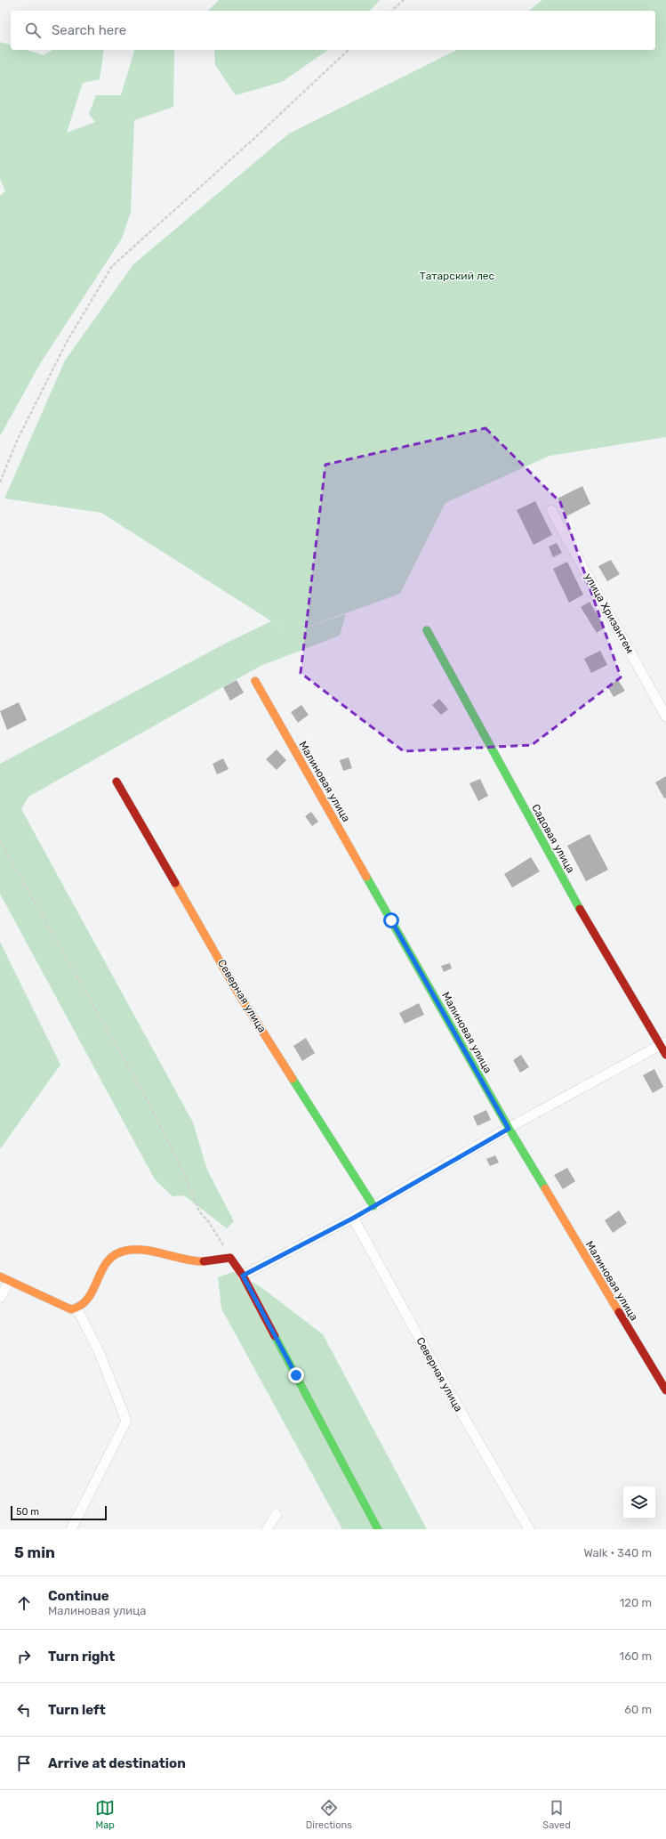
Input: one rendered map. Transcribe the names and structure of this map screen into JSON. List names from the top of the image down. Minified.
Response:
{"streets":{"street":["улица Хризантем","Малиновая улица","Садовая улица","Северная улица"]},"parks":["Татарский лес"],"scale_bar":"50 m","page":{"search":"Search here","scale":"50 m","heading":["5 min","Walk · 340 m"],"list":[["Continue","Малиновая улица","120 m"],["Turn right","160 m"],["Turn left","60 m"],"Arrive at destination"],"nav":["Map","Directions","Saved"]}}
